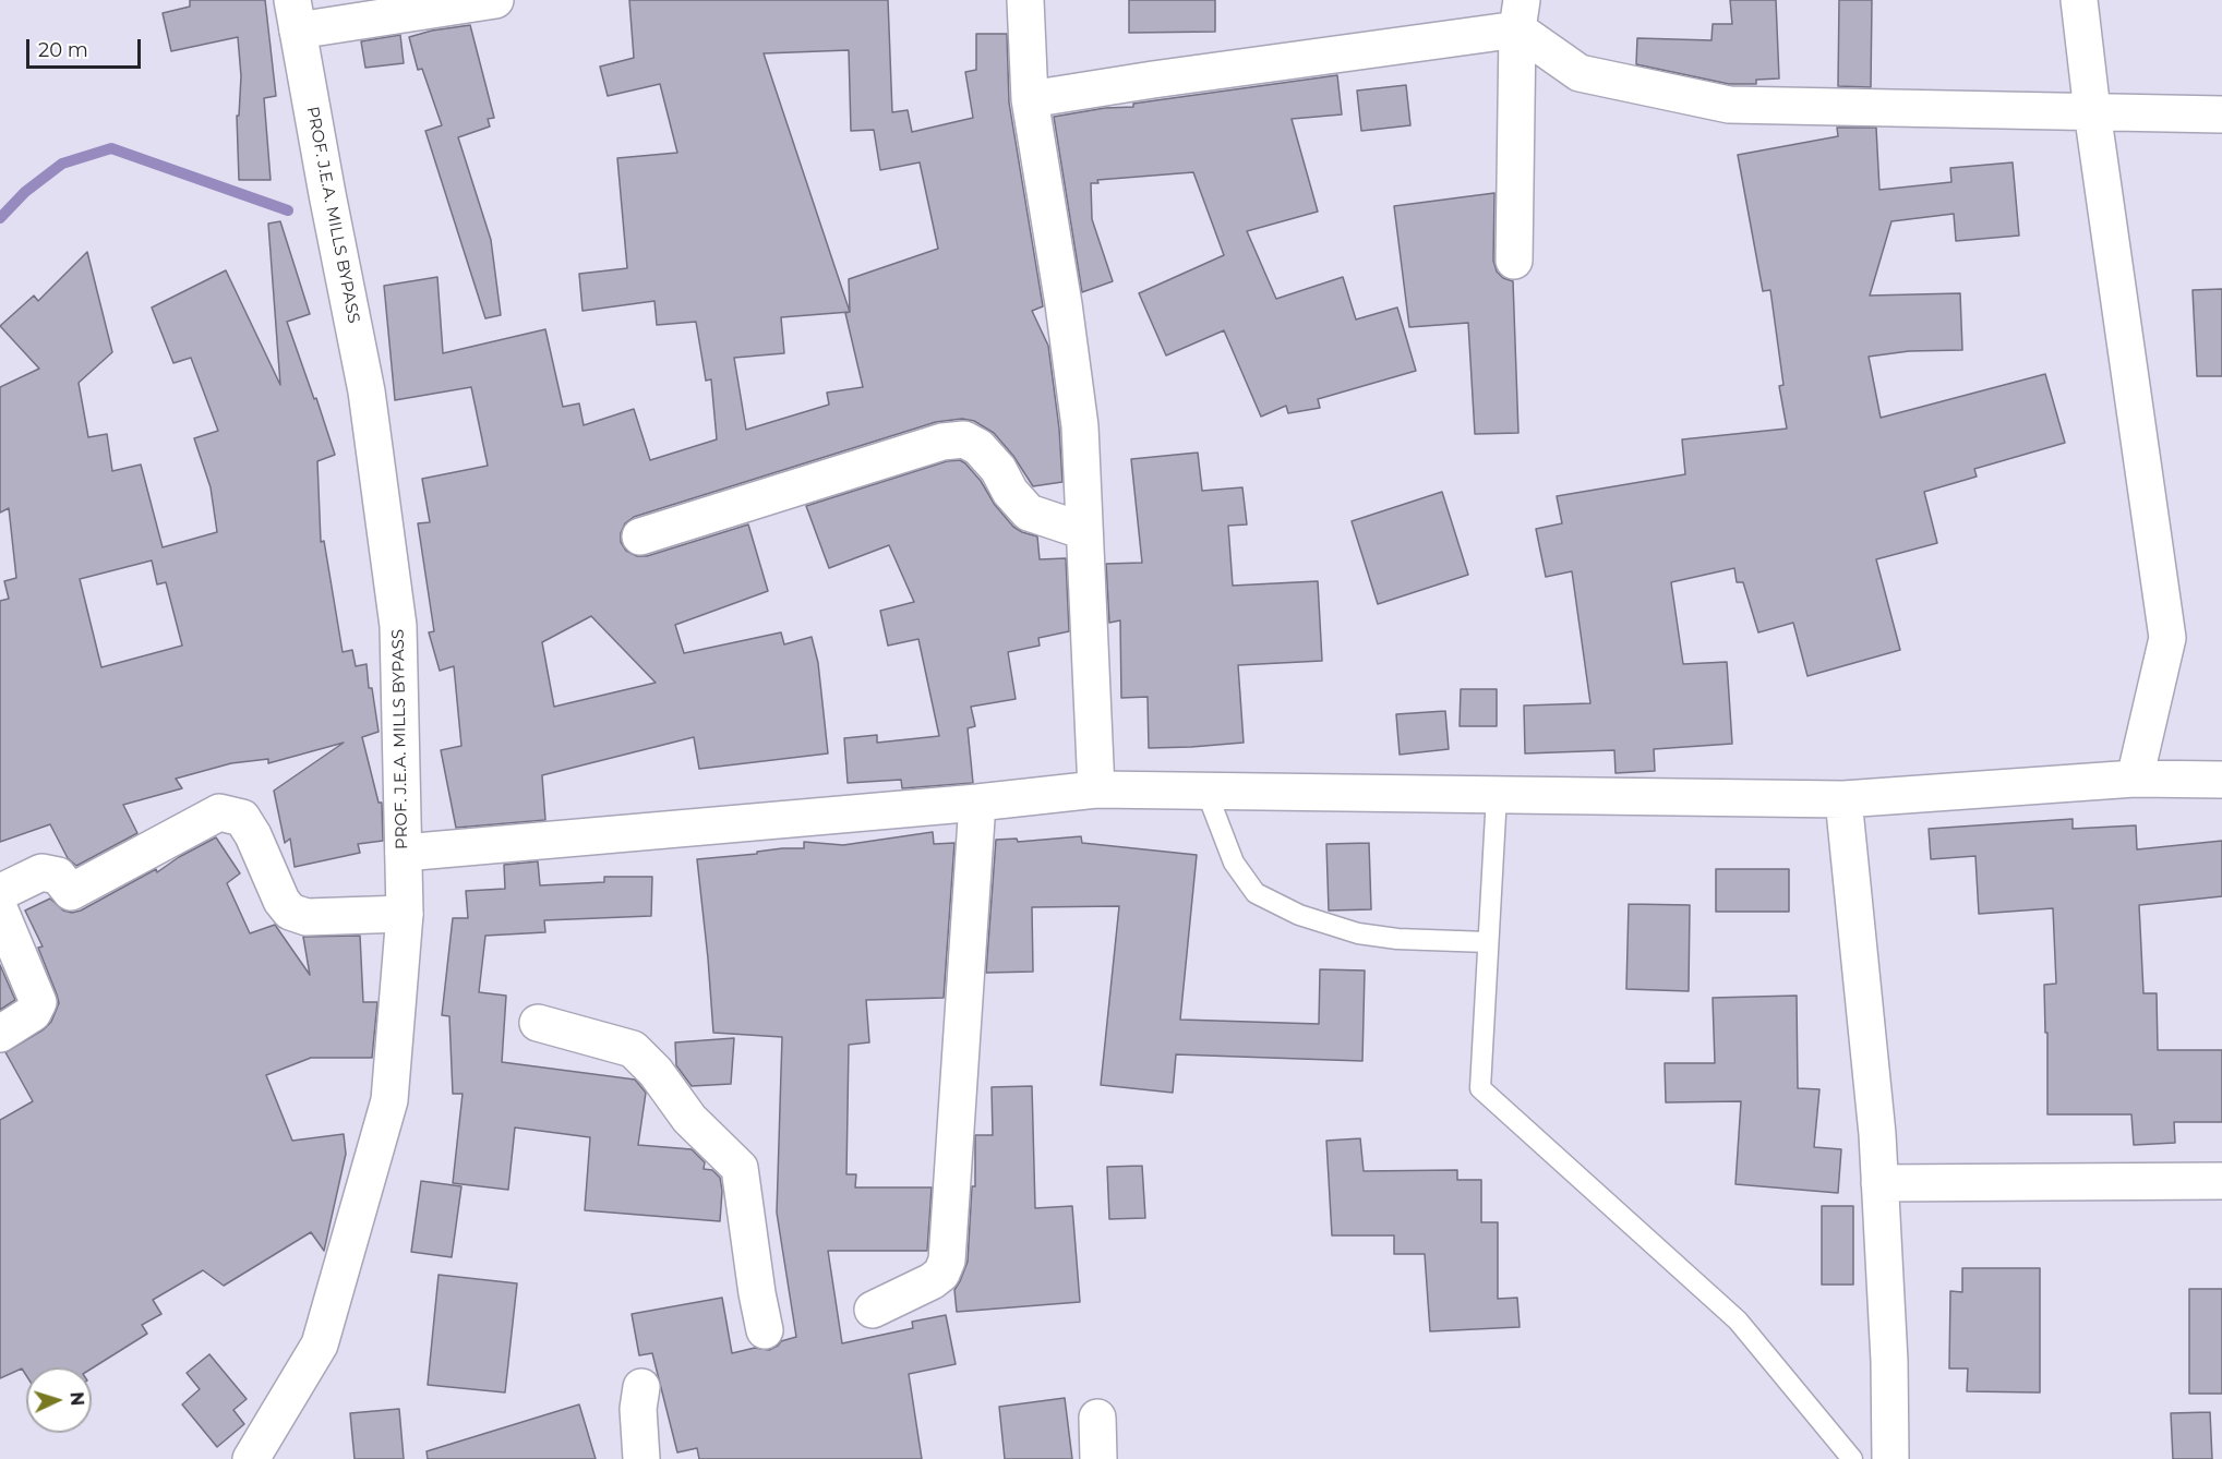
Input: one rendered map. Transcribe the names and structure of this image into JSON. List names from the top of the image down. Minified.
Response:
{"streets":{"street":["PROF. J.E.A. MILLS BYPASS"]},"scale_bar":"20 m","north":"right"}
